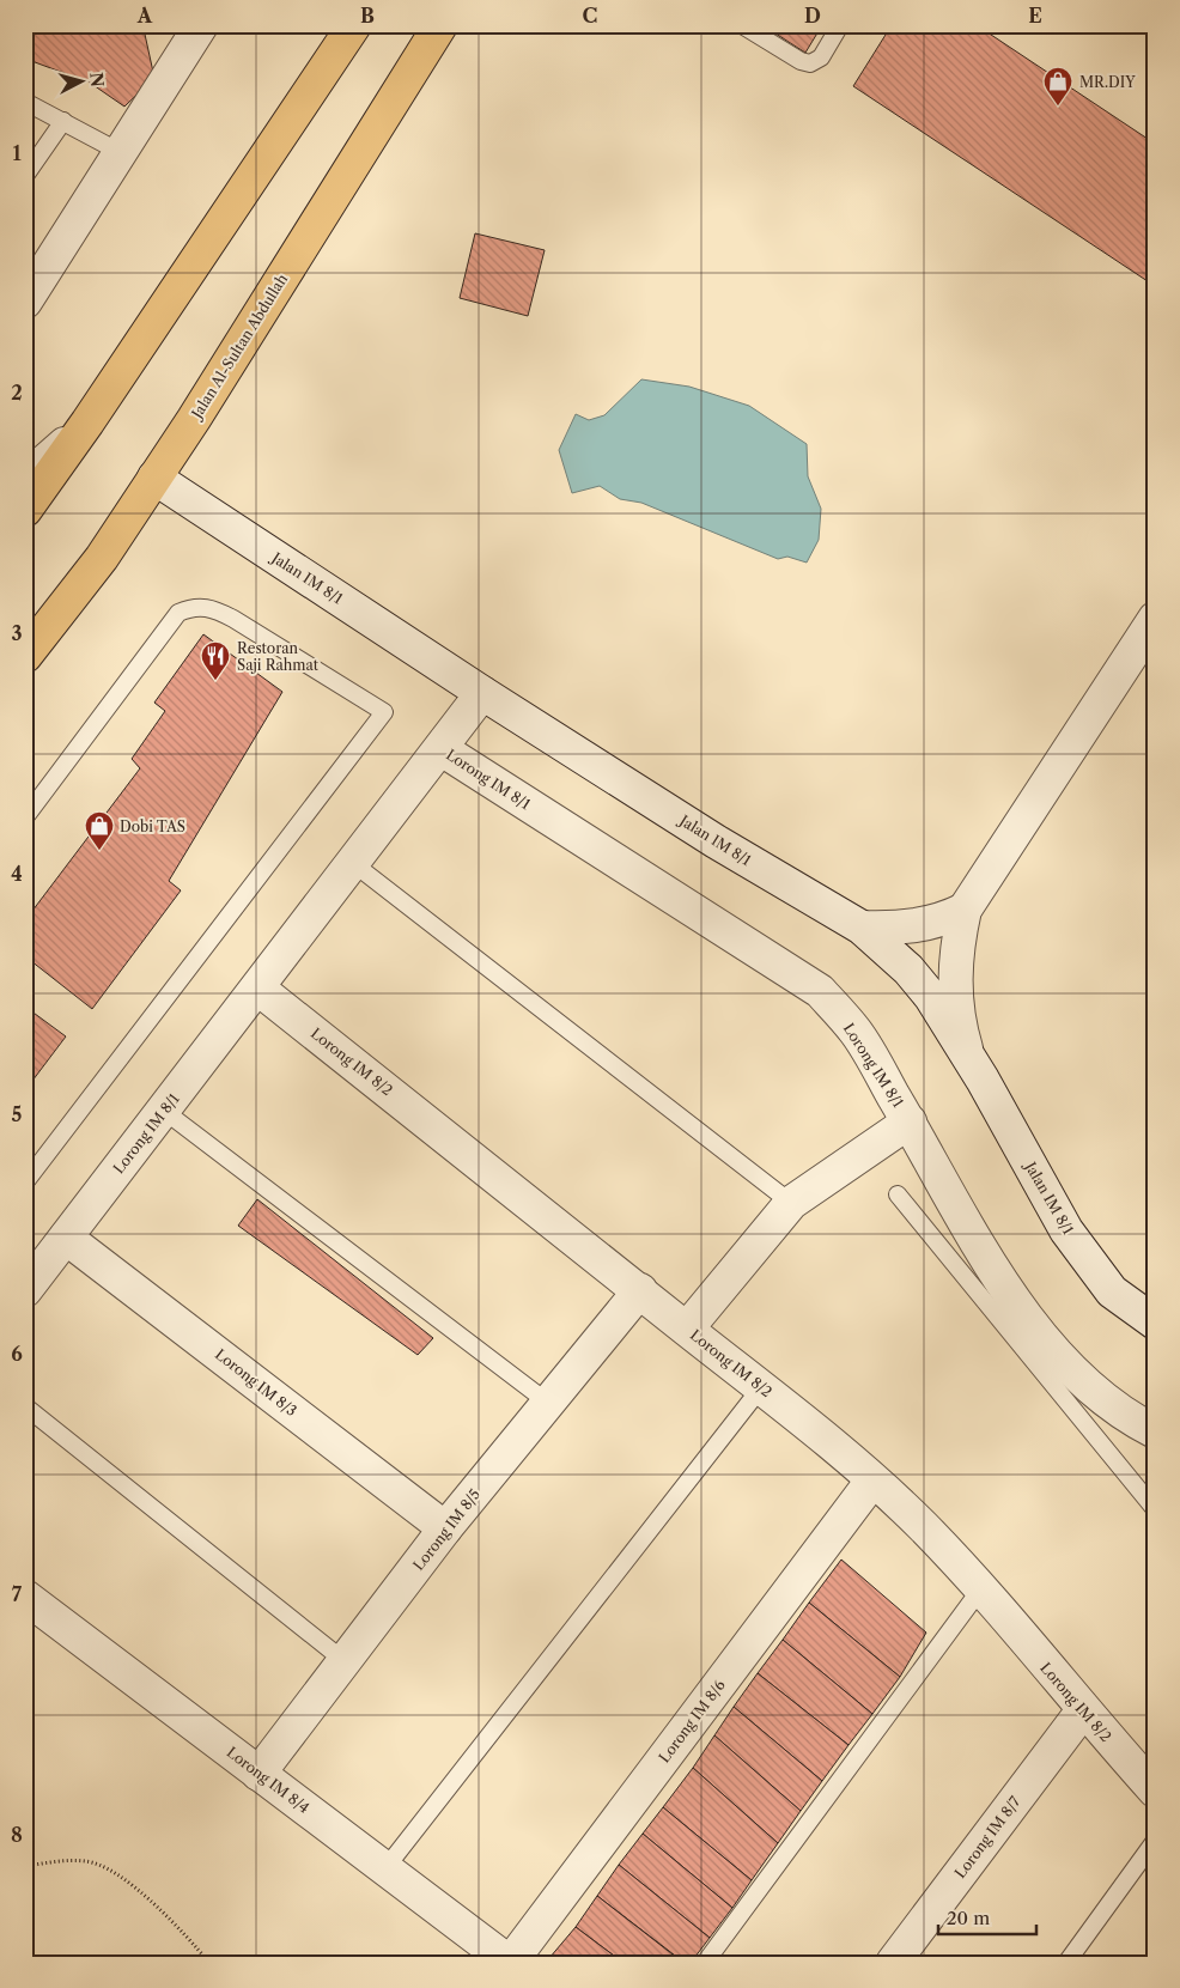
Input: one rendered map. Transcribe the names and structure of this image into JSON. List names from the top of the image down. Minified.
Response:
{"streets":{"main road":["Jalan Al-Sultan Abdullah"],"street":["Jalan IM 8/1","Lorong IM 8/1","Lorong IM 8/2","Lorong IM 8/3","Lorong IM 8/5","Lorong IM 8/6","Lorong IM 8/4","Lorong IM 8/7"]},"crossings":[["Jalan Al-Sultan Abdullah","Jalan IM 8/1"],["Jalan IM 8/1","Lorong IM 8/1"],["Lorong IM 8/1","Lorong IM 8/2"],["Lorong IM 8/1","Lorong IM 8/3"],["Lorong IM 8/2","Lorong IM 8/5"],["Lorong IM 8/2","Lorong IM 8/6"],["Lorong IM 8/2","Lorong IM 8/7"],["Lorong IM 8/3","Lorong IM 8/5"],["Lorong IM 8/5","Lorong IM 8/4"],["Lorong IM 8/6","Lorong IM 8/4"]],"places":{"shop":["MR.DIY","Dobi TAS"],"restaurant":["Restoran Saji Rahmat"]},"scale_bar":"20 m","north":"right","grid":{"columns":["A","B","C","D","E"],"rows":["1","2","3","4","5","6","7","8"]}}
